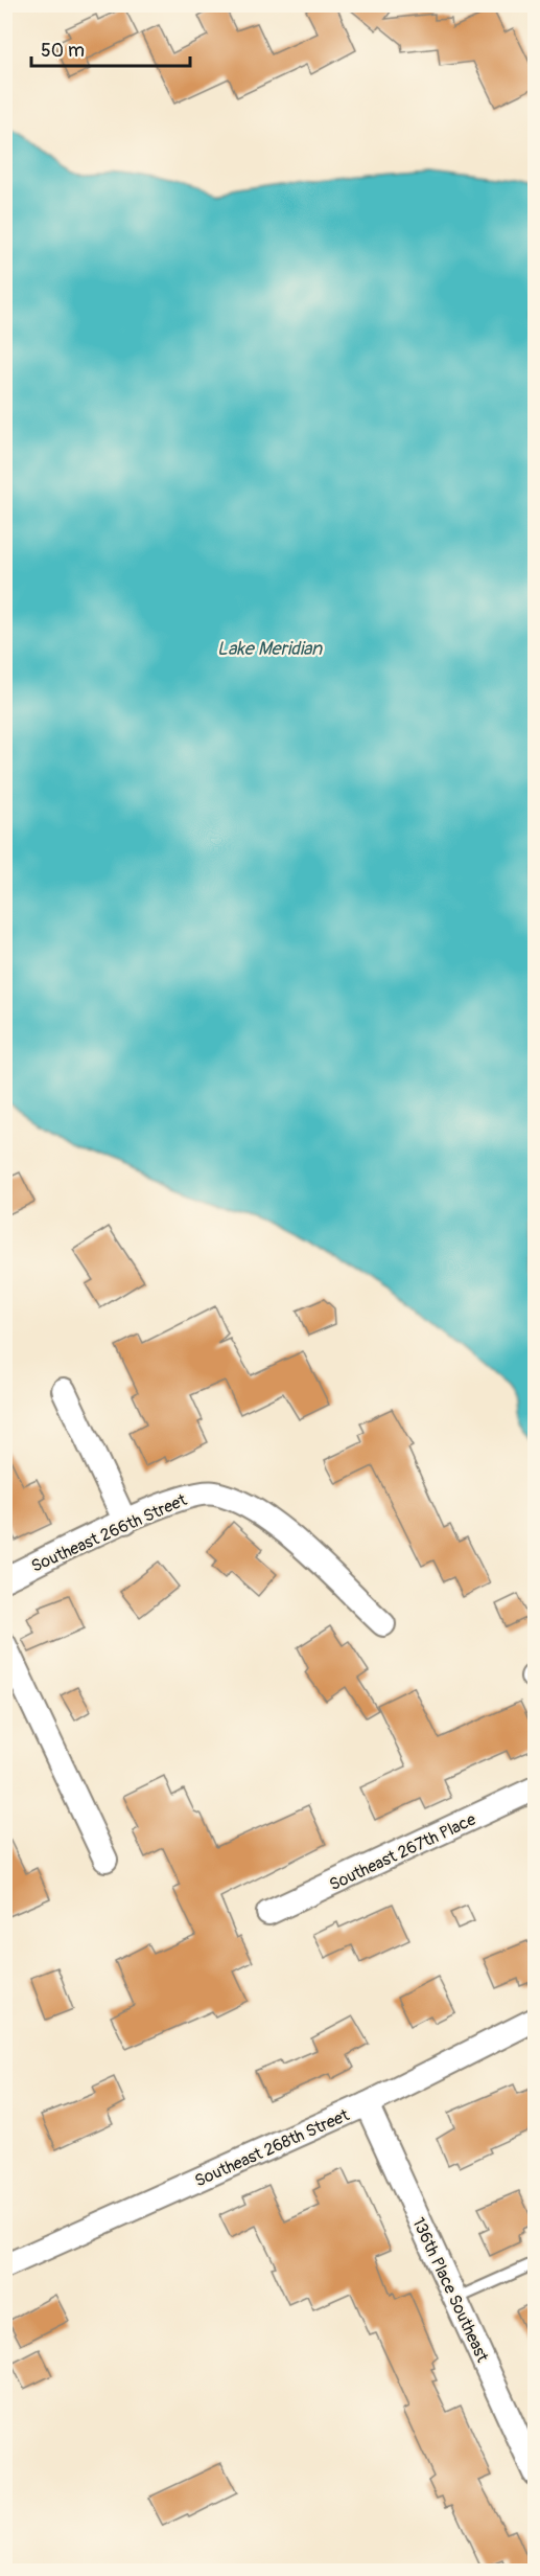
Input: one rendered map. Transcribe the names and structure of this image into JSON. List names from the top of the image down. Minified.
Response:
{"streets":{"street":["Southeast 266th Street","Southeast 267th Place","Southeast 268th Street","136th Place Southeast"]},"crossings":[["Southeast 268th Street","136th Place Southeast"]],"water":["Lake Meridian"],"scale_bar":"50 m"}
